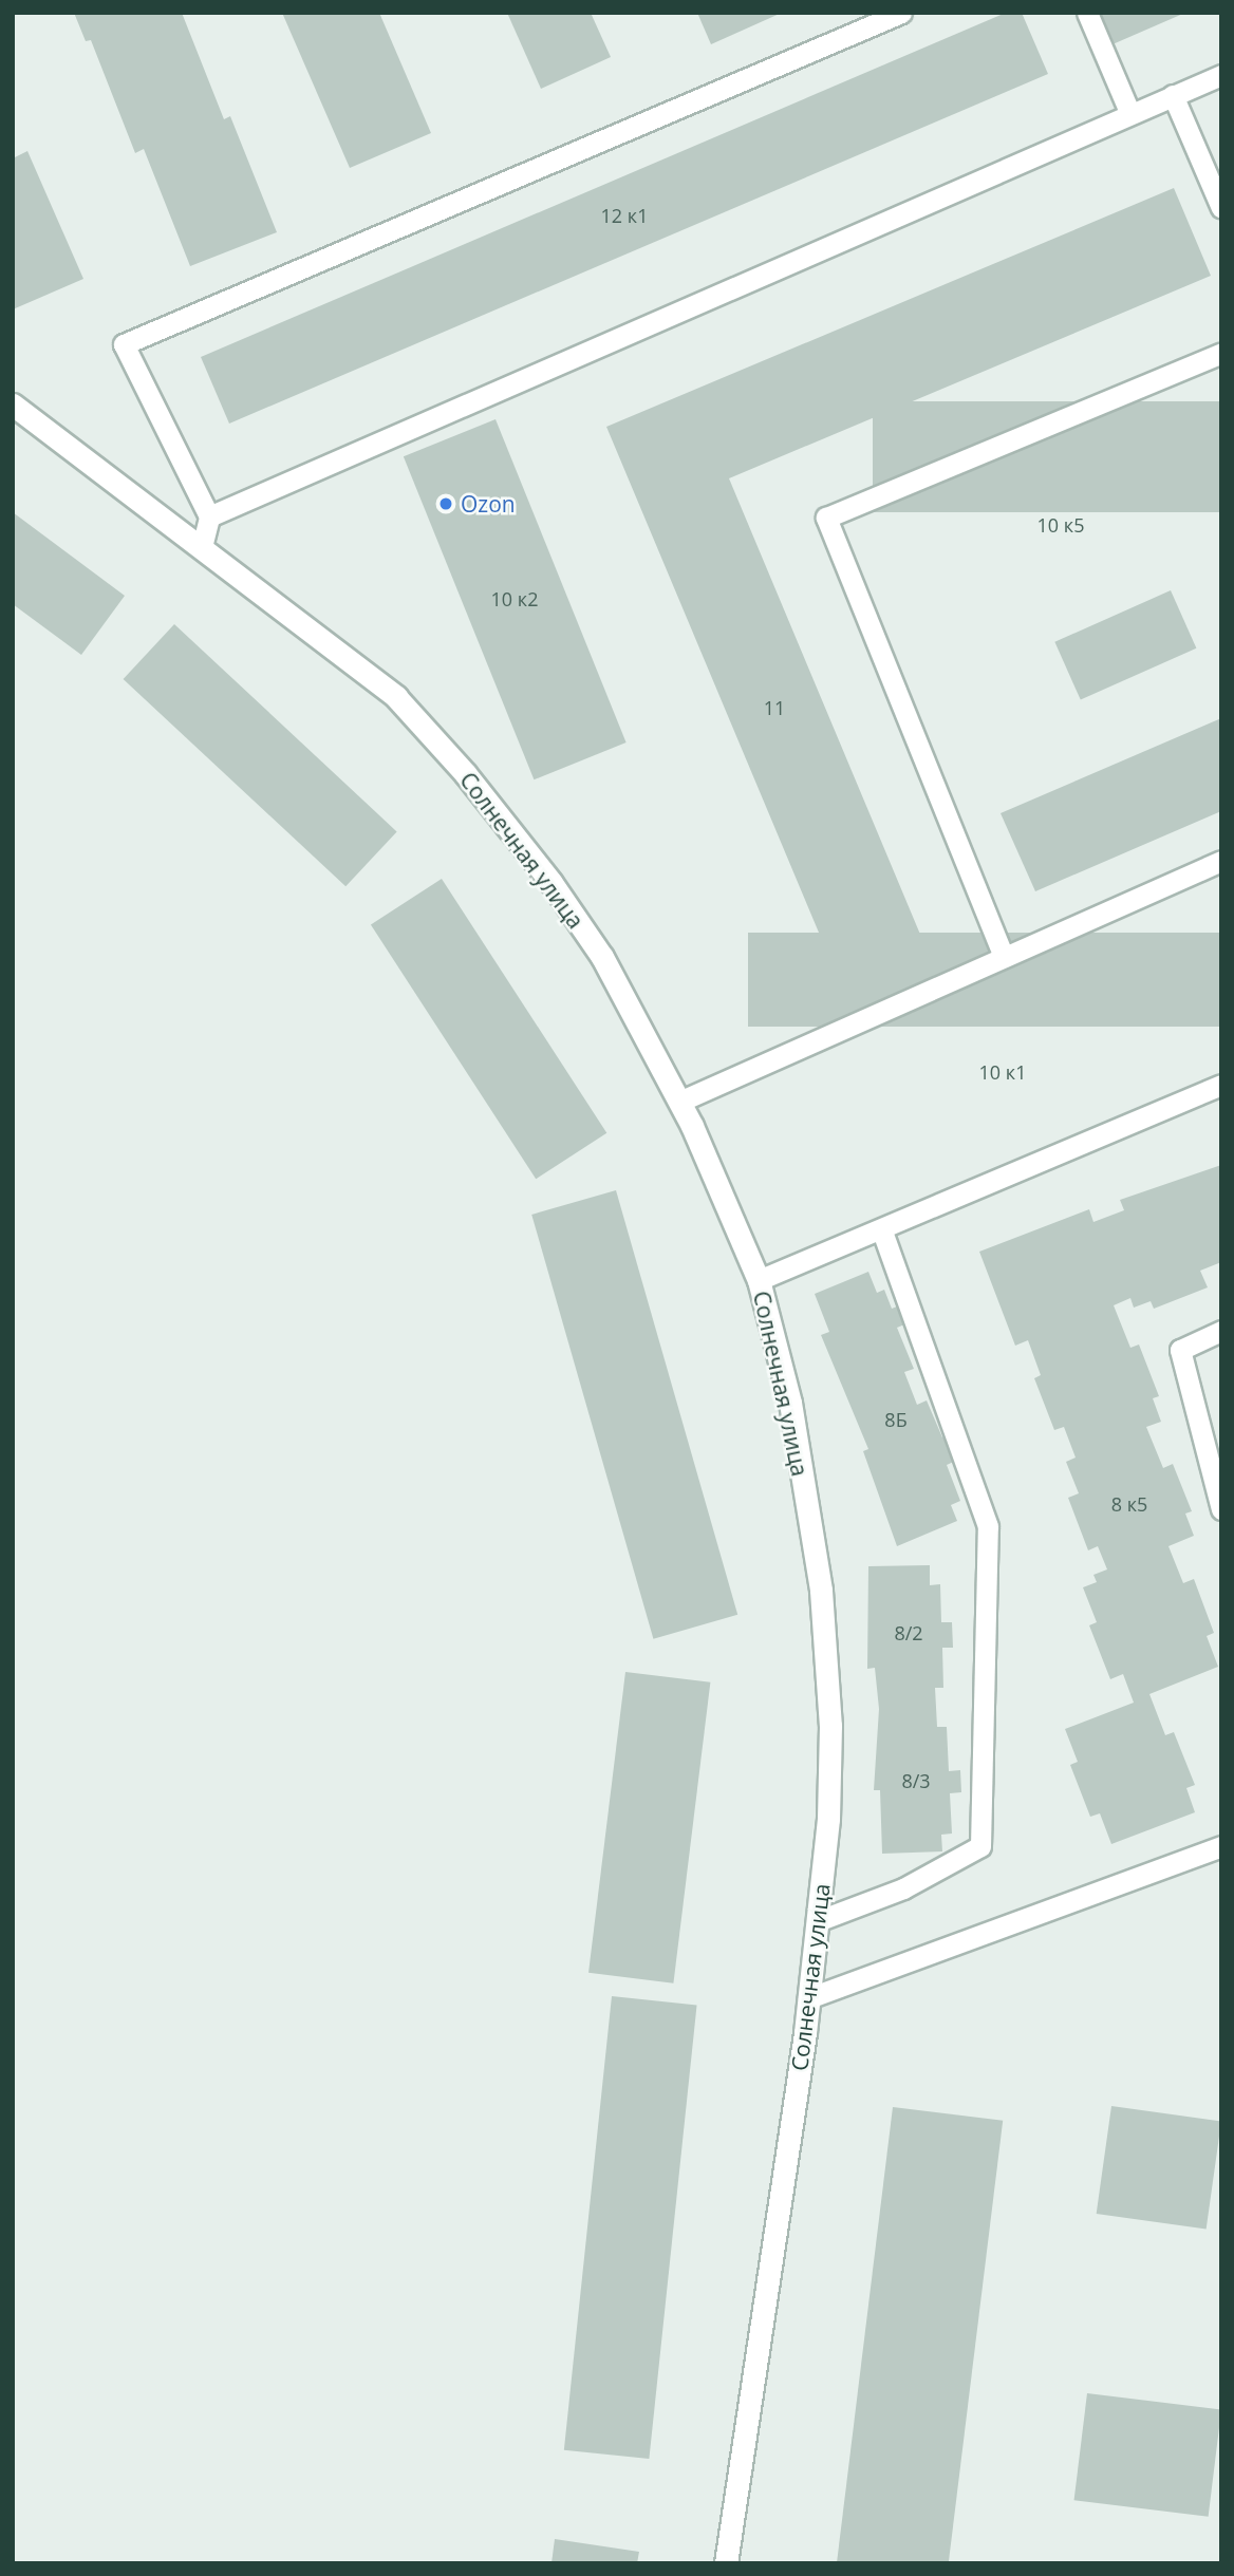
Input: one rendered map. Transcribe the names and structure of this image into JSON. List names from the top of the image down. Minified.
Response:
{"streets":{"street":["Солнечная улица"]},"places":["Ozon"],"house_numbers":["12 к1","10 к5","10 к2","11","10 к1","8Б","8 к5","8/2","8/3"]}
